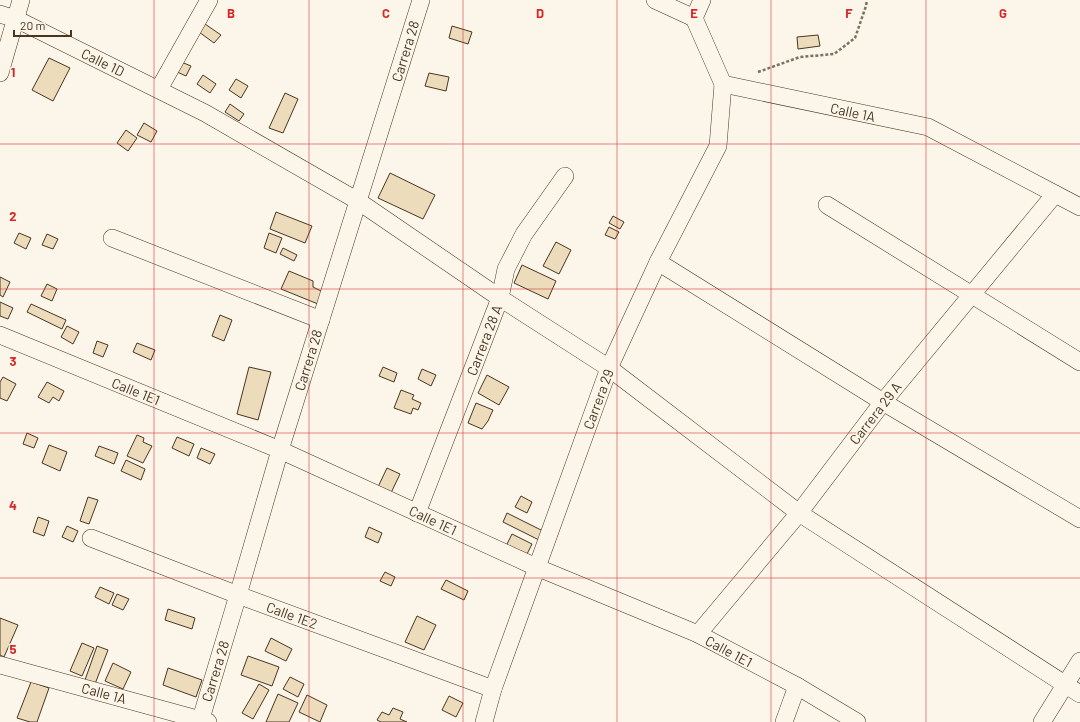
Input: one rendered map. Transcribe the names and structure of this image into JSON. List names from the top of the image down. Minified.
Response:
{"streets":{"street":["Carrera 28","Calle 1D","Calle 1A","Carrera 28 A","Calle 1E1","Carrera 29","Carrera 29 A","Calle 1E2"]},"crossings":[["Carrera 28","Calle 1D"],["Carrera 28","Calle 1A"],["Carrera 28","Calle 1E1"],["Carrera 28","Calle 1E2"],["Calle 1D","Carrera 28 A"],["Calle 1D","Carrera 29"],["Calle 1D","Carrera 29 A"],["Calle 1A","Carrera 29"],["Calle 1A","Carrera 29 A"],["Carrera 28 A","Calle 1E1"],["Calle 1E1","Carrera 29"],["Calle 1E1","Carrera 29 A"],["Carrera 29","Calle 1E2"]],"scale_bar":"20 m","grid":{"columns":["B","C","D","E","F","G"],"rows":["1","2","3","4","5"]}}
